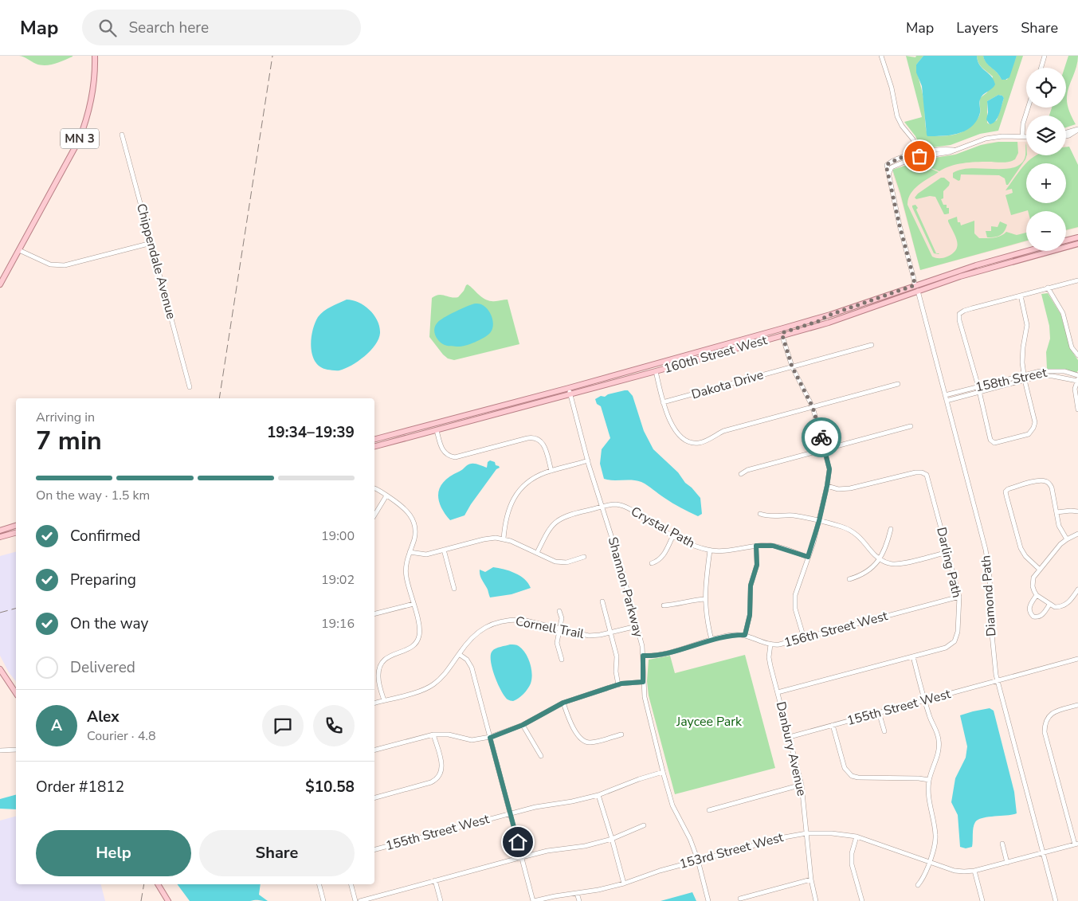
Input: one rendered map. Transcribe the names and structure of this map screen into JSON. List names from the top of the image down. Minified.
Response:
{"streets":{"main road":["MN 3","160th Street West"],"street":["Chippendale Avenue","158th Street","Dakota Drive","Crystal Path","Darling Path","Shannon Parkway","Diamond Path","Cornell Trail","156th Street West","155th Street West","Danbury Avenue","153rd Street West"]},"crossings":[["160th Street West","Shannon Parkway"],["160th Street West","Diamond Path"],["158th Street","Diamond Path"],["Crystal Path","Shannon Parkway"],["Darling Path","156th Street West"],["Darling Path","Danbury Avenue"],["Shannon Parkway","Cornell Trail"],["Shannon Parkway","156th Street West"],["Shannon Parkway","155th Street West"],["Shannon Parkway","153rd Street West"],["Diamond Path","155th Street West"],["Diamond Path","153rd Street West"],["156th Street West","Danbury Avenue"],["155th Street West","Danbury Avenue"],["Danbury Avenue","153rd Street West"]],"parks":["Jaycee Park"],"page":{"header":"Map","search":"Search here","nav":["Map","Layers","Share"],"map_buttons":["+","−"],"heading":["7 min","Arriving in","19:34–19:39"],"panel":["Alex","Courier · 4.8","Order #1812","$10.58"],"bar":"On the way · 1.5 km","list":[["Confirmed","19:00"],["Preparing","19:02"],["On the way","19:16"],"Delivered"],"round":"A","buttons":["Help","Share"]}}
